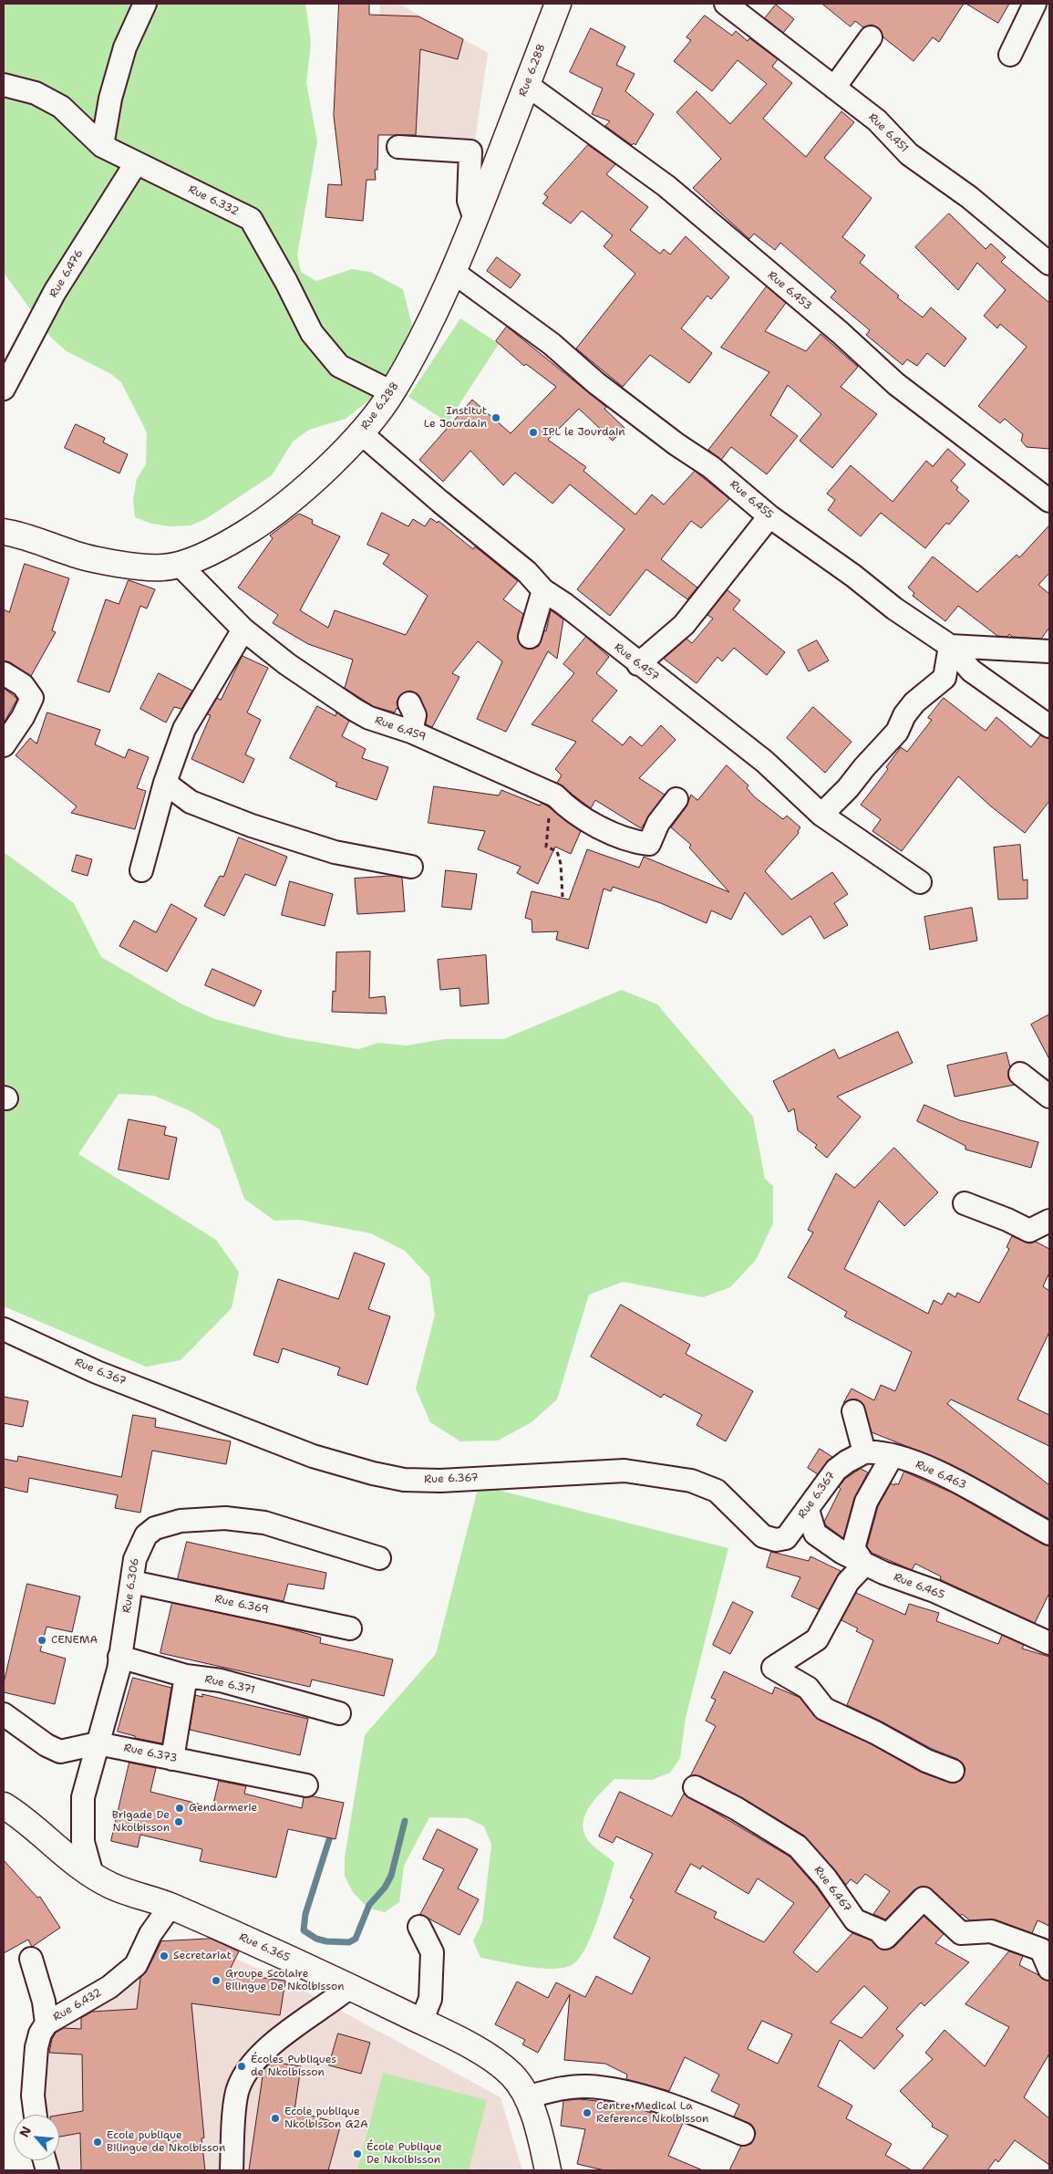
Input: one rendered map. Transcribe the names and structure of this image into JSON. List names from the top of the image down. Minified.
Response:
{"streets":{"street":["Rue 6.288","Rue 6.451","Rue 6.332","Rue 6.476","Rue 6.453","Rue 6.455","Rue 6.457","Rue 6.459","Rue 6.367","Rue 6.463","Rue 6.306","Rue 6.465","Rue 6.369","Rue 6.371","Rue 6.373","Rue 6.467","Rue 6.365","Rue 6.432"]},"crossings":[["Rue 6.288","Rue 6.332"],["Rue 6.288","Rue 6.453"],["Rue 6.288","Rue 6.455"],["Rue 6.288","Rue 6.457"],["Rue 6.288","Rue 6.459"],["Rue 6.332","Rue 6.476"],["Rue 6.367","Rue 6.463"],["Rue 6.367","Rue 6.465"],["Rue 6.306","Rue 6.369"],["Rue 6.306","Rue 6.371"],["Rue 6.306","Rue 6.373"],["Rue 6.306","Rue 6.365"],["Rue 6.365","Rue 6.432"]],"places":["Institut Le Jourdain","IPL le Jourdain","CENEMA","Gendarmerie","Brigade De Nkolbisson","Secretariat","Groupe Scolaire Bilingue De Nkolbisson","Écoles Publiques de Nkolbisson","Centre Medical La Reference Nkolbisson","Ecole publique Nkolbisson G2A","Ecole publique Bilingue de Nkolbisson","École Publique De Nkolbisson"],"north":"top left"}
